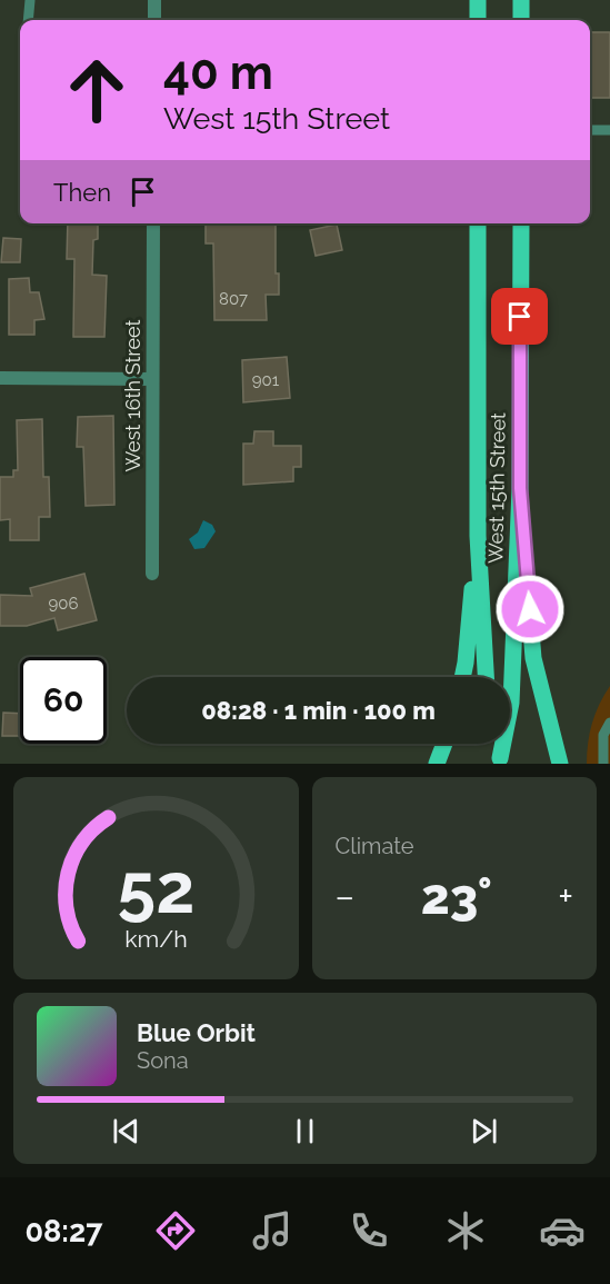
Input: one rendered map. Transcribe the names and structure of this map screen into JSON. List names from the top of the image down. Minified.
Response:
{"streets":{"main road":["West 15th Street"],"street":["West 16th Street"]},"house_numbers":["807","901","906"],"page":{"turn":["40 m","West 15th Street"],"then":"Then","limit":"60","trip":"08:28 · 1 min · 100 m","tile":"Climate","heat":["−","23°","+"],"song":["Blue Orbit","Sona"],"tabs":"08:27","gauge":["52","km/h"]}}
